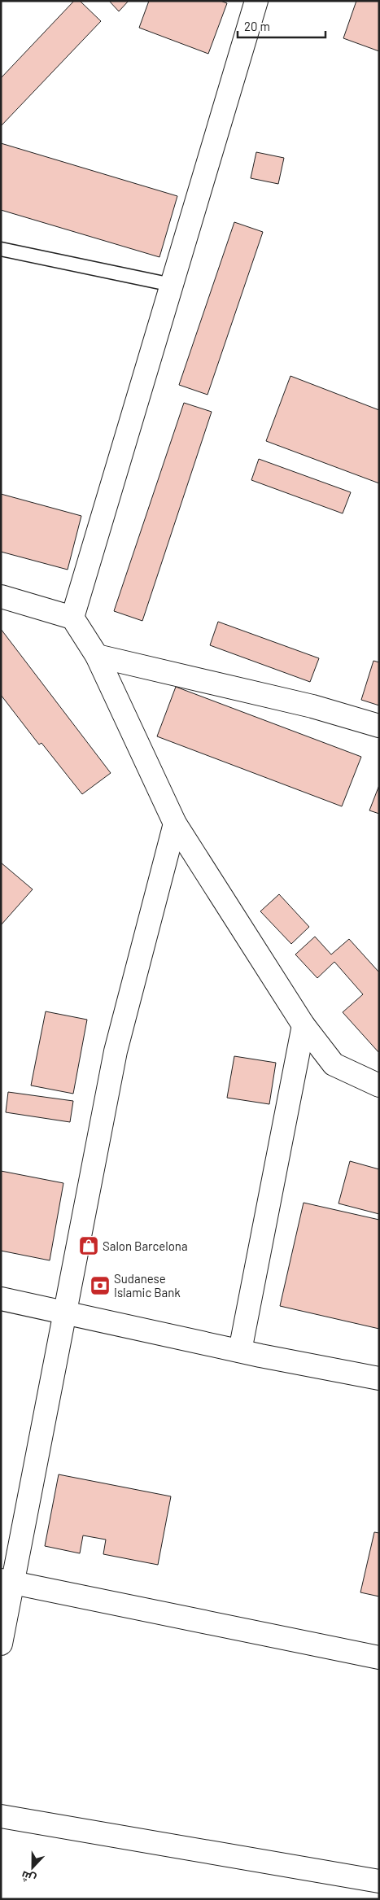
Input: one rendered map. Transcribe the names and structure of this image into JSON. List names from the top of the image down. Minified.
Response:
{"places":{"shop":["Salon Barcelona"],"bank":["Sudanese Islamic Bank"]},"scale_bar":"20 m","north":"bottom"}
